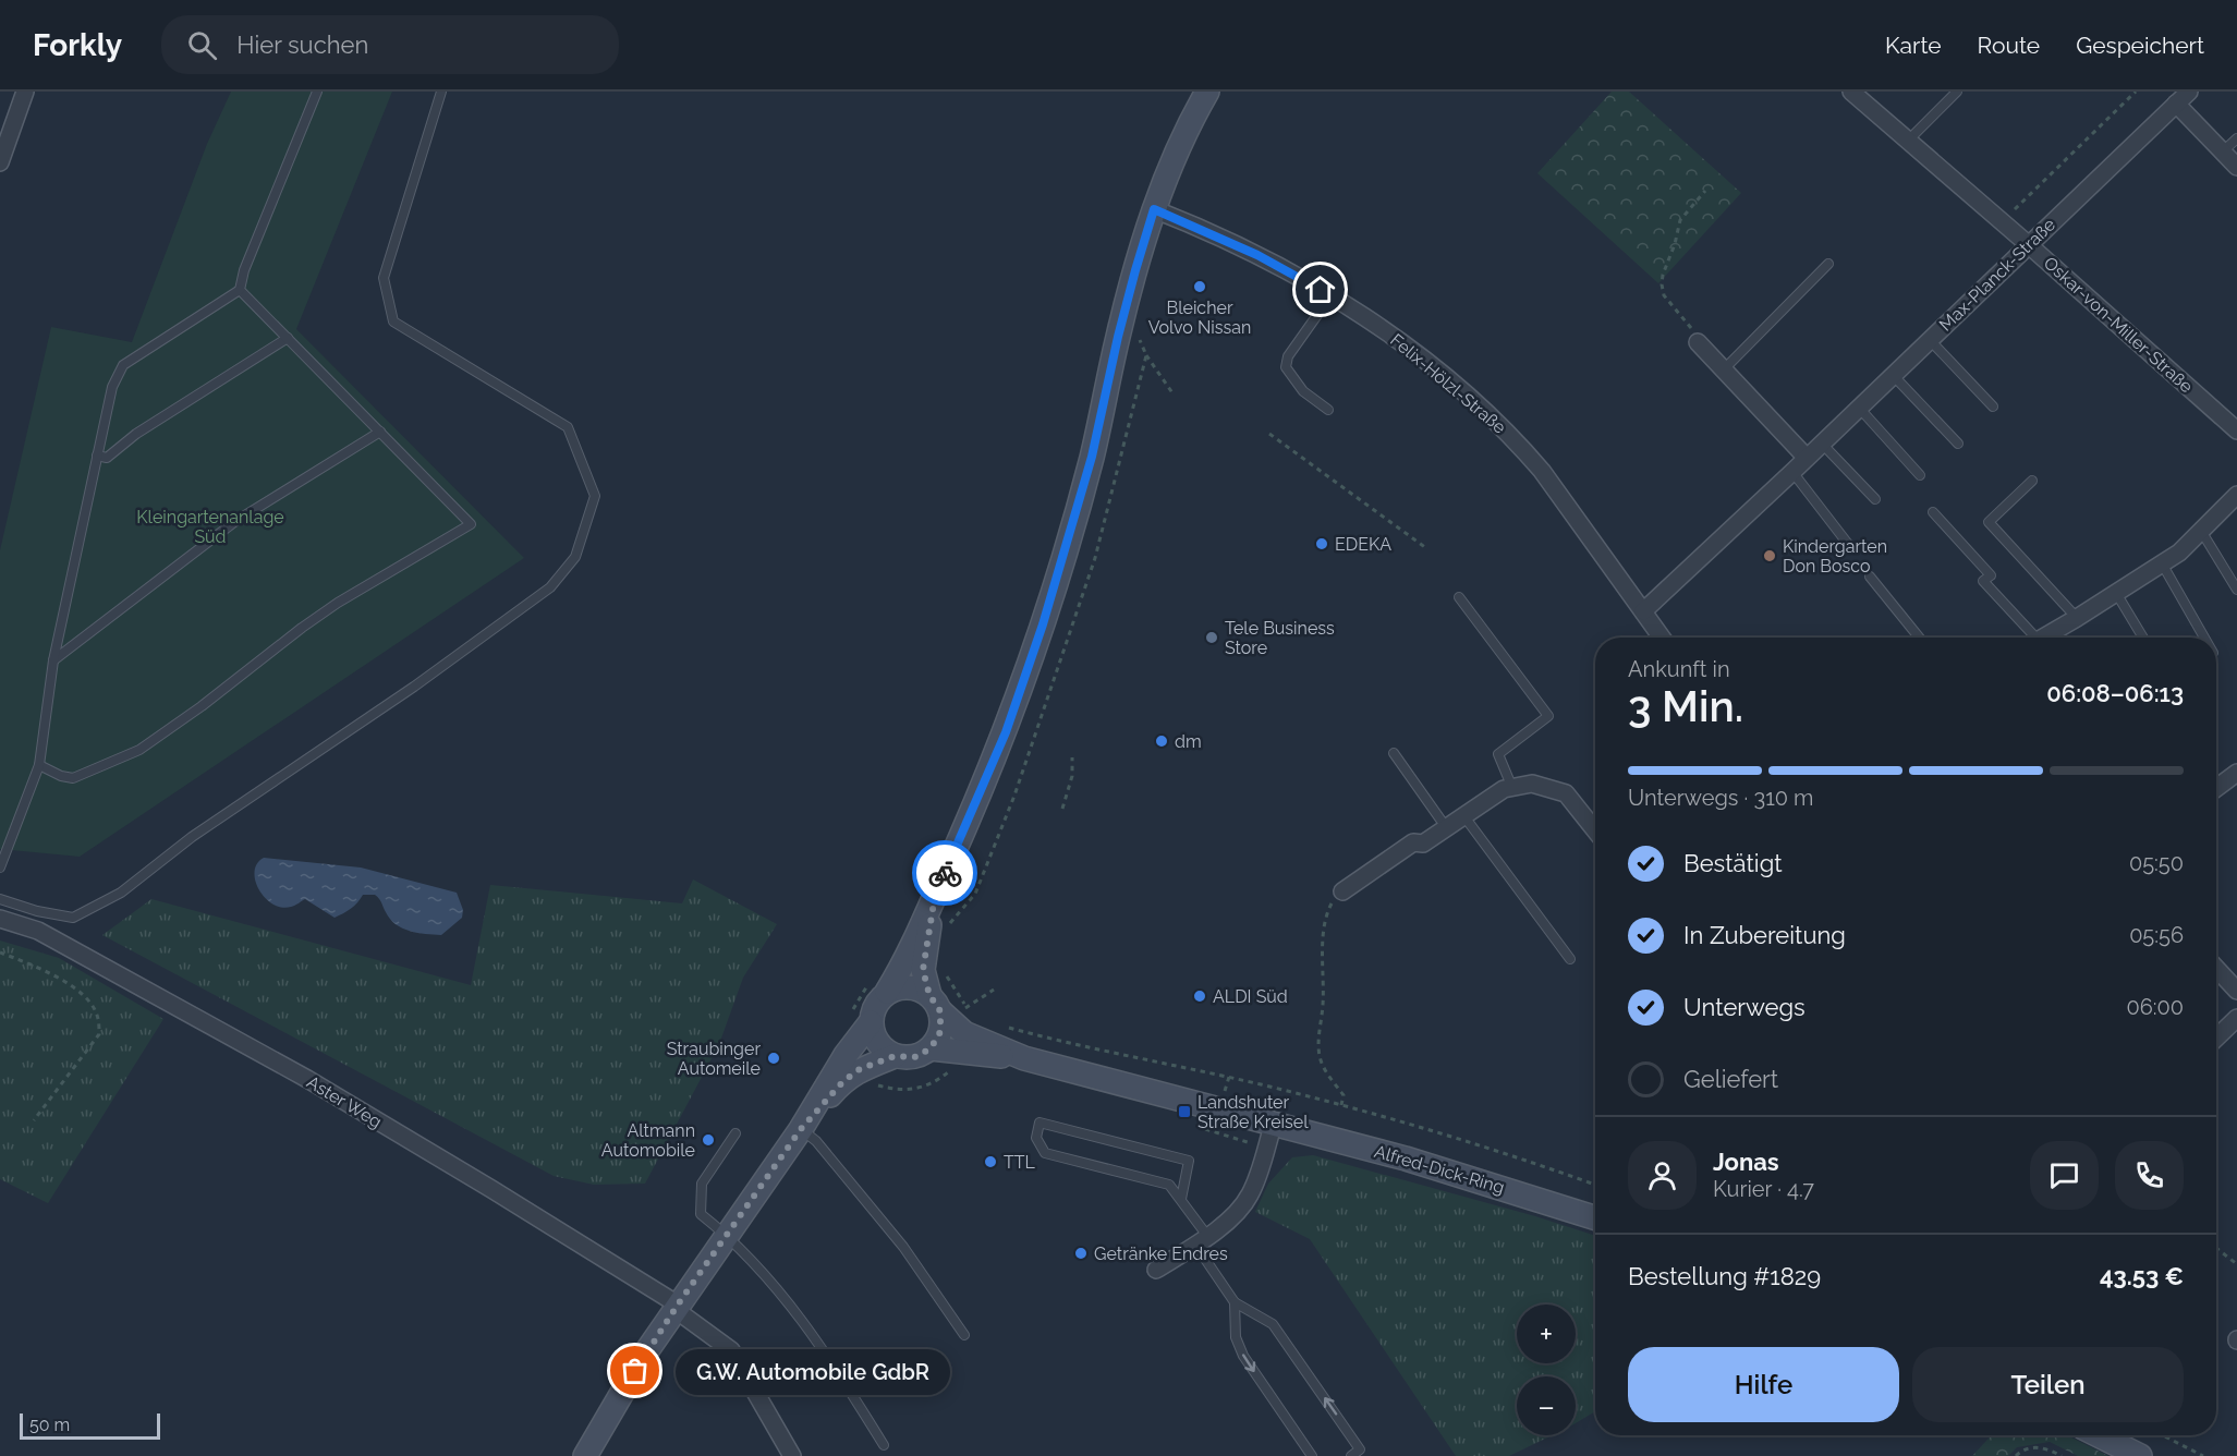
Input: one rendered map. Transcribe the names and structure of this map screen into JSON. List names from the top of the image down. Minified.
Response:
{"streets":{"main road":["Alfred-Dick-Ring"],"street":["Max-Planck-Straße","Oskar-von-Miller-Straße","Felix-Hölzl-Straße","Aster Weg"]},"crossings":[["Max-Planck-Straße","Oskar-von-Miller-Straße"],["Max-Planck-Straße","Felix-Hölzl-Straße"]],"parks":["Kleingartenanlage Süd"],"places":{"other":["Bleicher Volvo Nissan","EDEKA","Kindergarten Don Bosco","Tele Business Store","dm","ALDI Süd","Straubinger Automeile","Altmann Automobile","TTL","Getränke Endres","G.W. Automobile GdbR"],"transit":["Landshuter Straße Kreisel"]},"scale_bar":"50 m","page":{"header":"Forkly","search":"Hier suchen","nav":["Karte","Route","Gespeichert"],"heading":["3 Min.","Ankunft in","06:08–06:13"],"panel":["Jonas","Kurier · 4.7","Bestellung #1829","43.53 €"],"bar":"Unterwegs · 310 m","list":[["Bestätigt","05:50"],["In Zubereitung","05:56"],["Unterwegs","06:00"],"Geliefert"],"map_buttons":["+","−"],"buttons":["Hilfe","Teilen"],"bubble":"G.W. Automobile GdbR","scale":"50 m"}}
